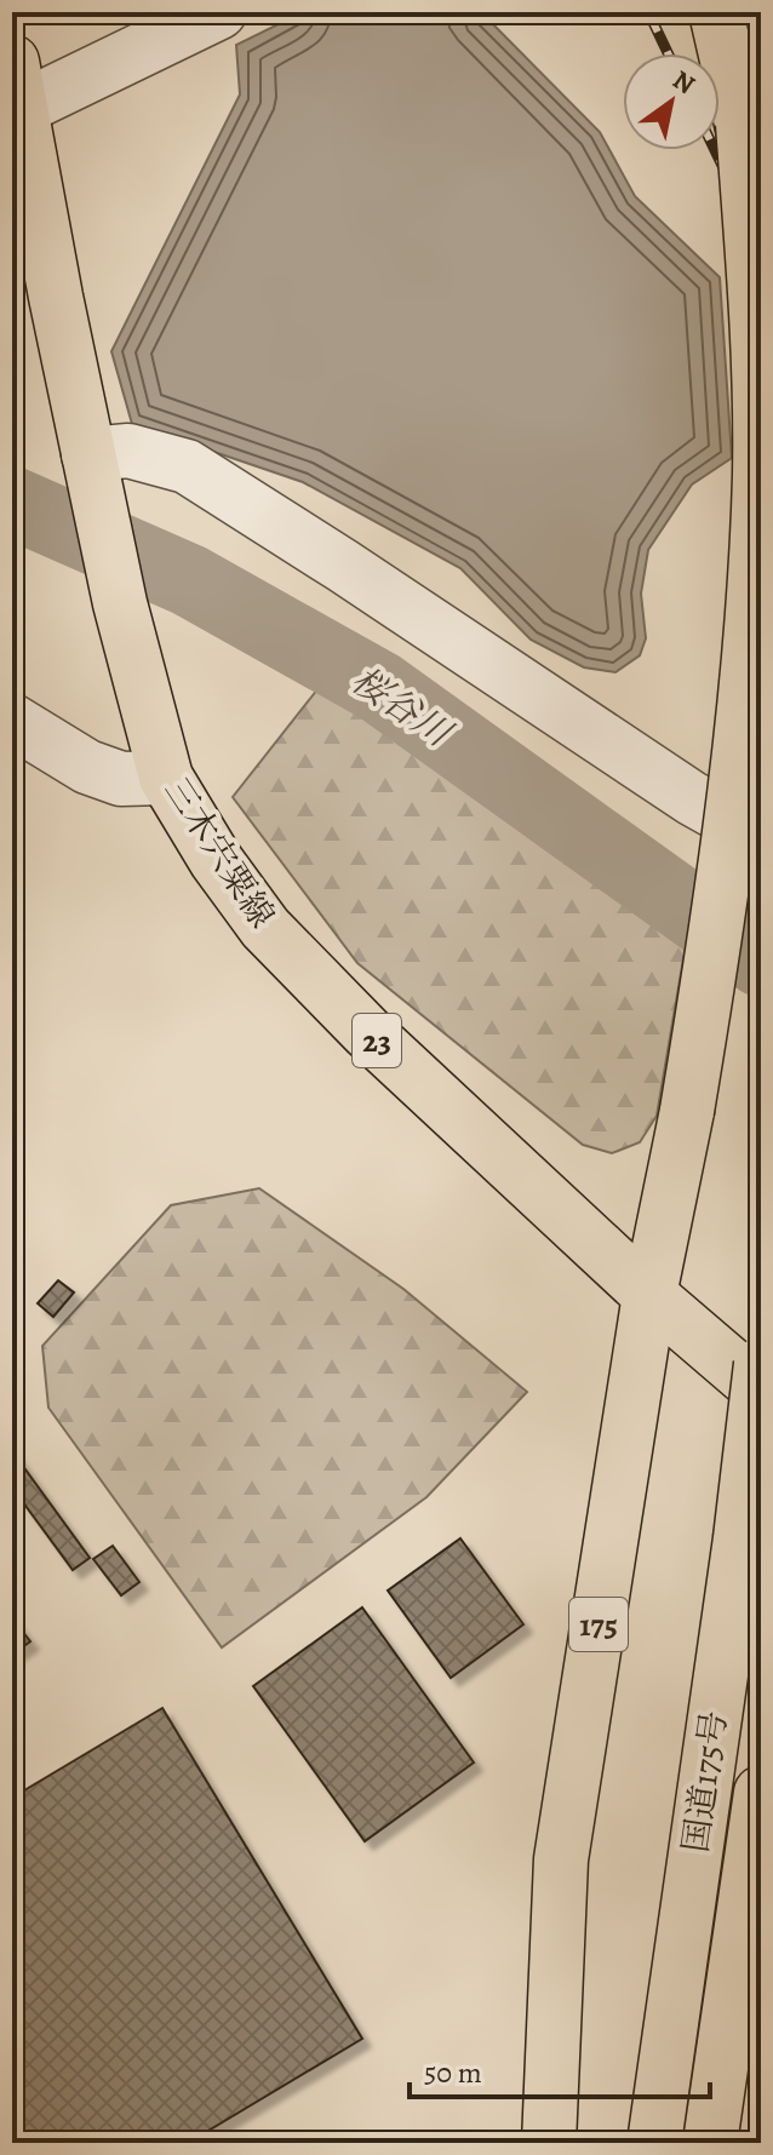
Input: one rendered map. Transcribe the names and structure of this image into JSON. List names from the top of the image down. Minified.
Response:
{"streets":{"main road":["三木宍粟線","23","175","国道175号"]},"crossings":[["三木宍粟線","175"]],"water":["桜谷川"],"scale_bar":"50 m","north":"top right"}
